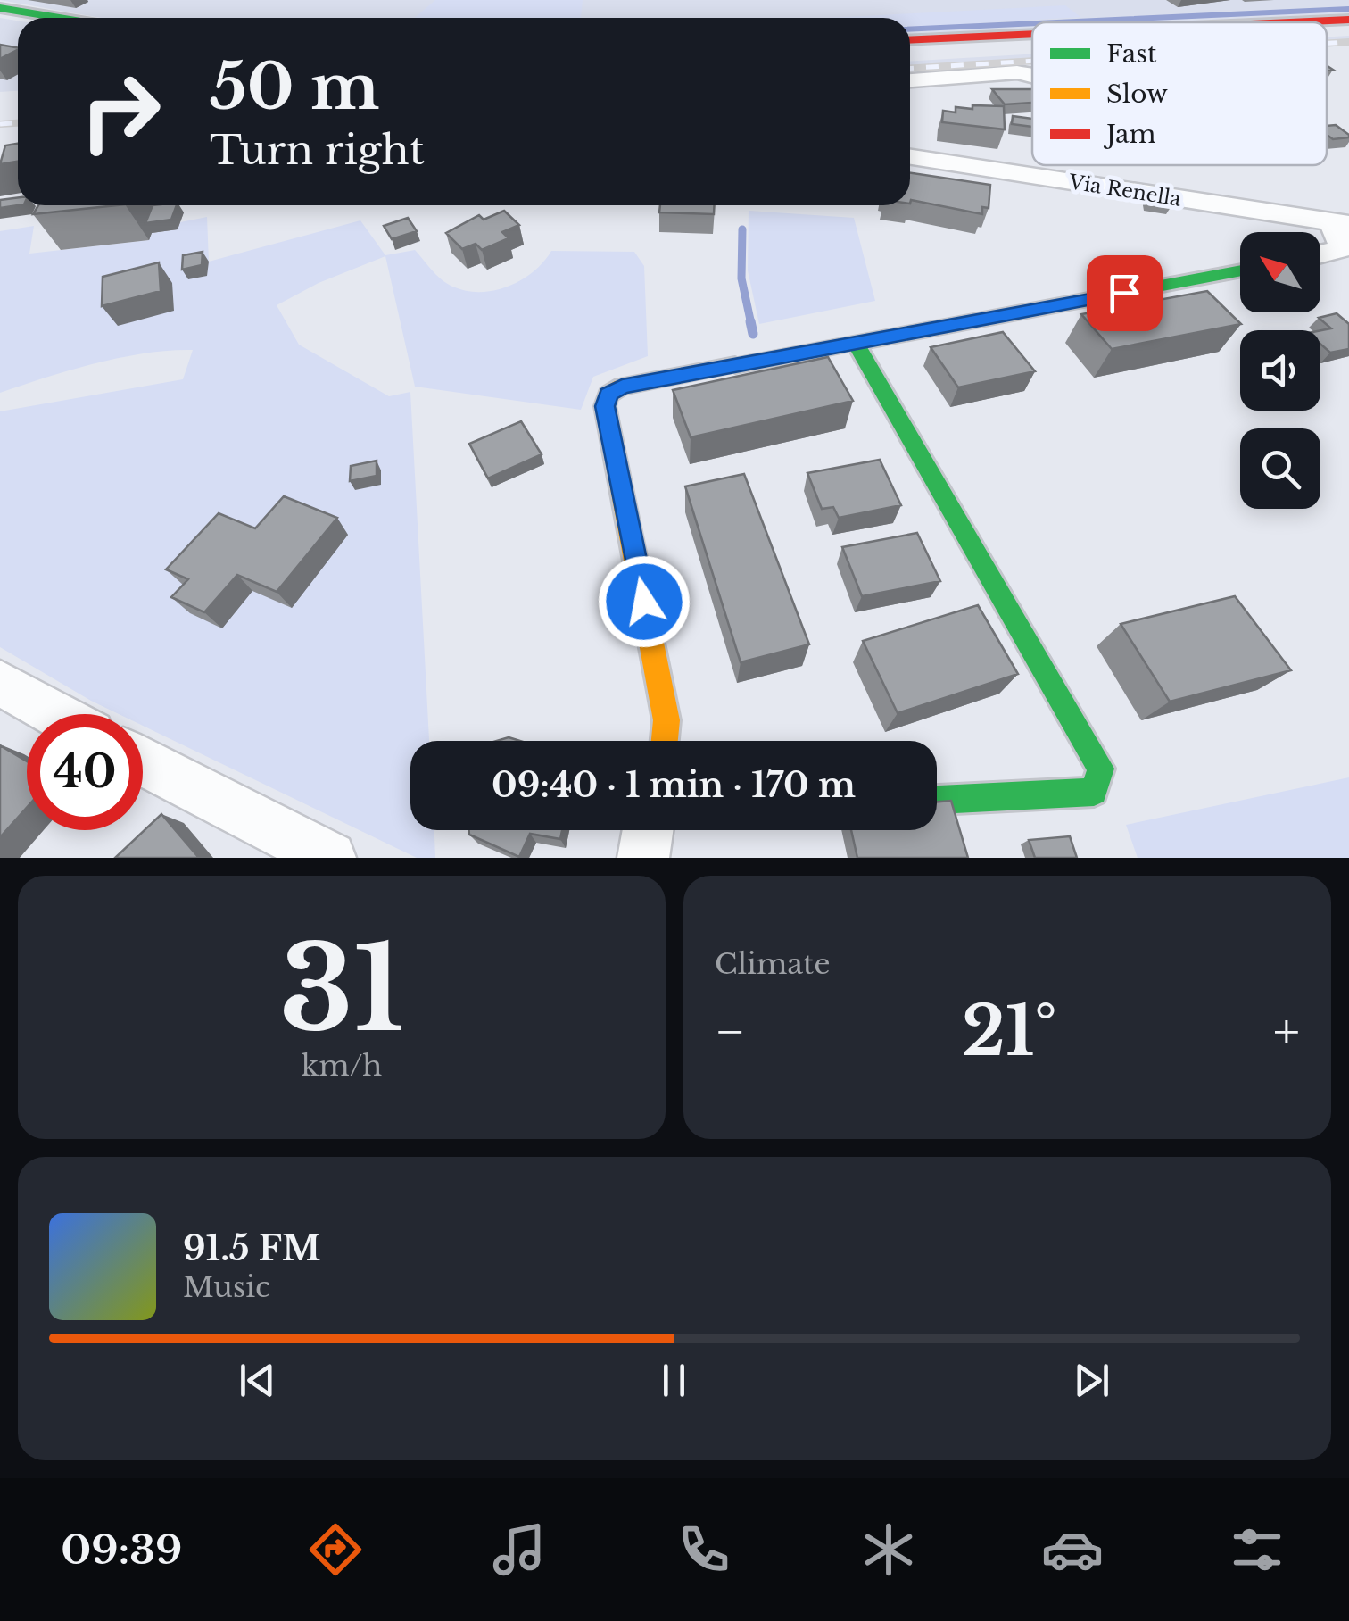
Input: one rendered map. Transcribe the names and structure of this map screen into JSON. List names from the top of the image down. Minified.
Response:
{"streets":{"street":["Via Renella"]},"legend":["Fast","Slow","Jam"],"north":"top left","page":{"turn":["50 m","Turn right"],"limit":"40","trip":"09:40 · 1 min · 170 m","tile":[["31","km/h"],"Climate"],"heat":["−","21°","+"],"song":["91.5 FM","Music"],"tabs":"09:39"}}
